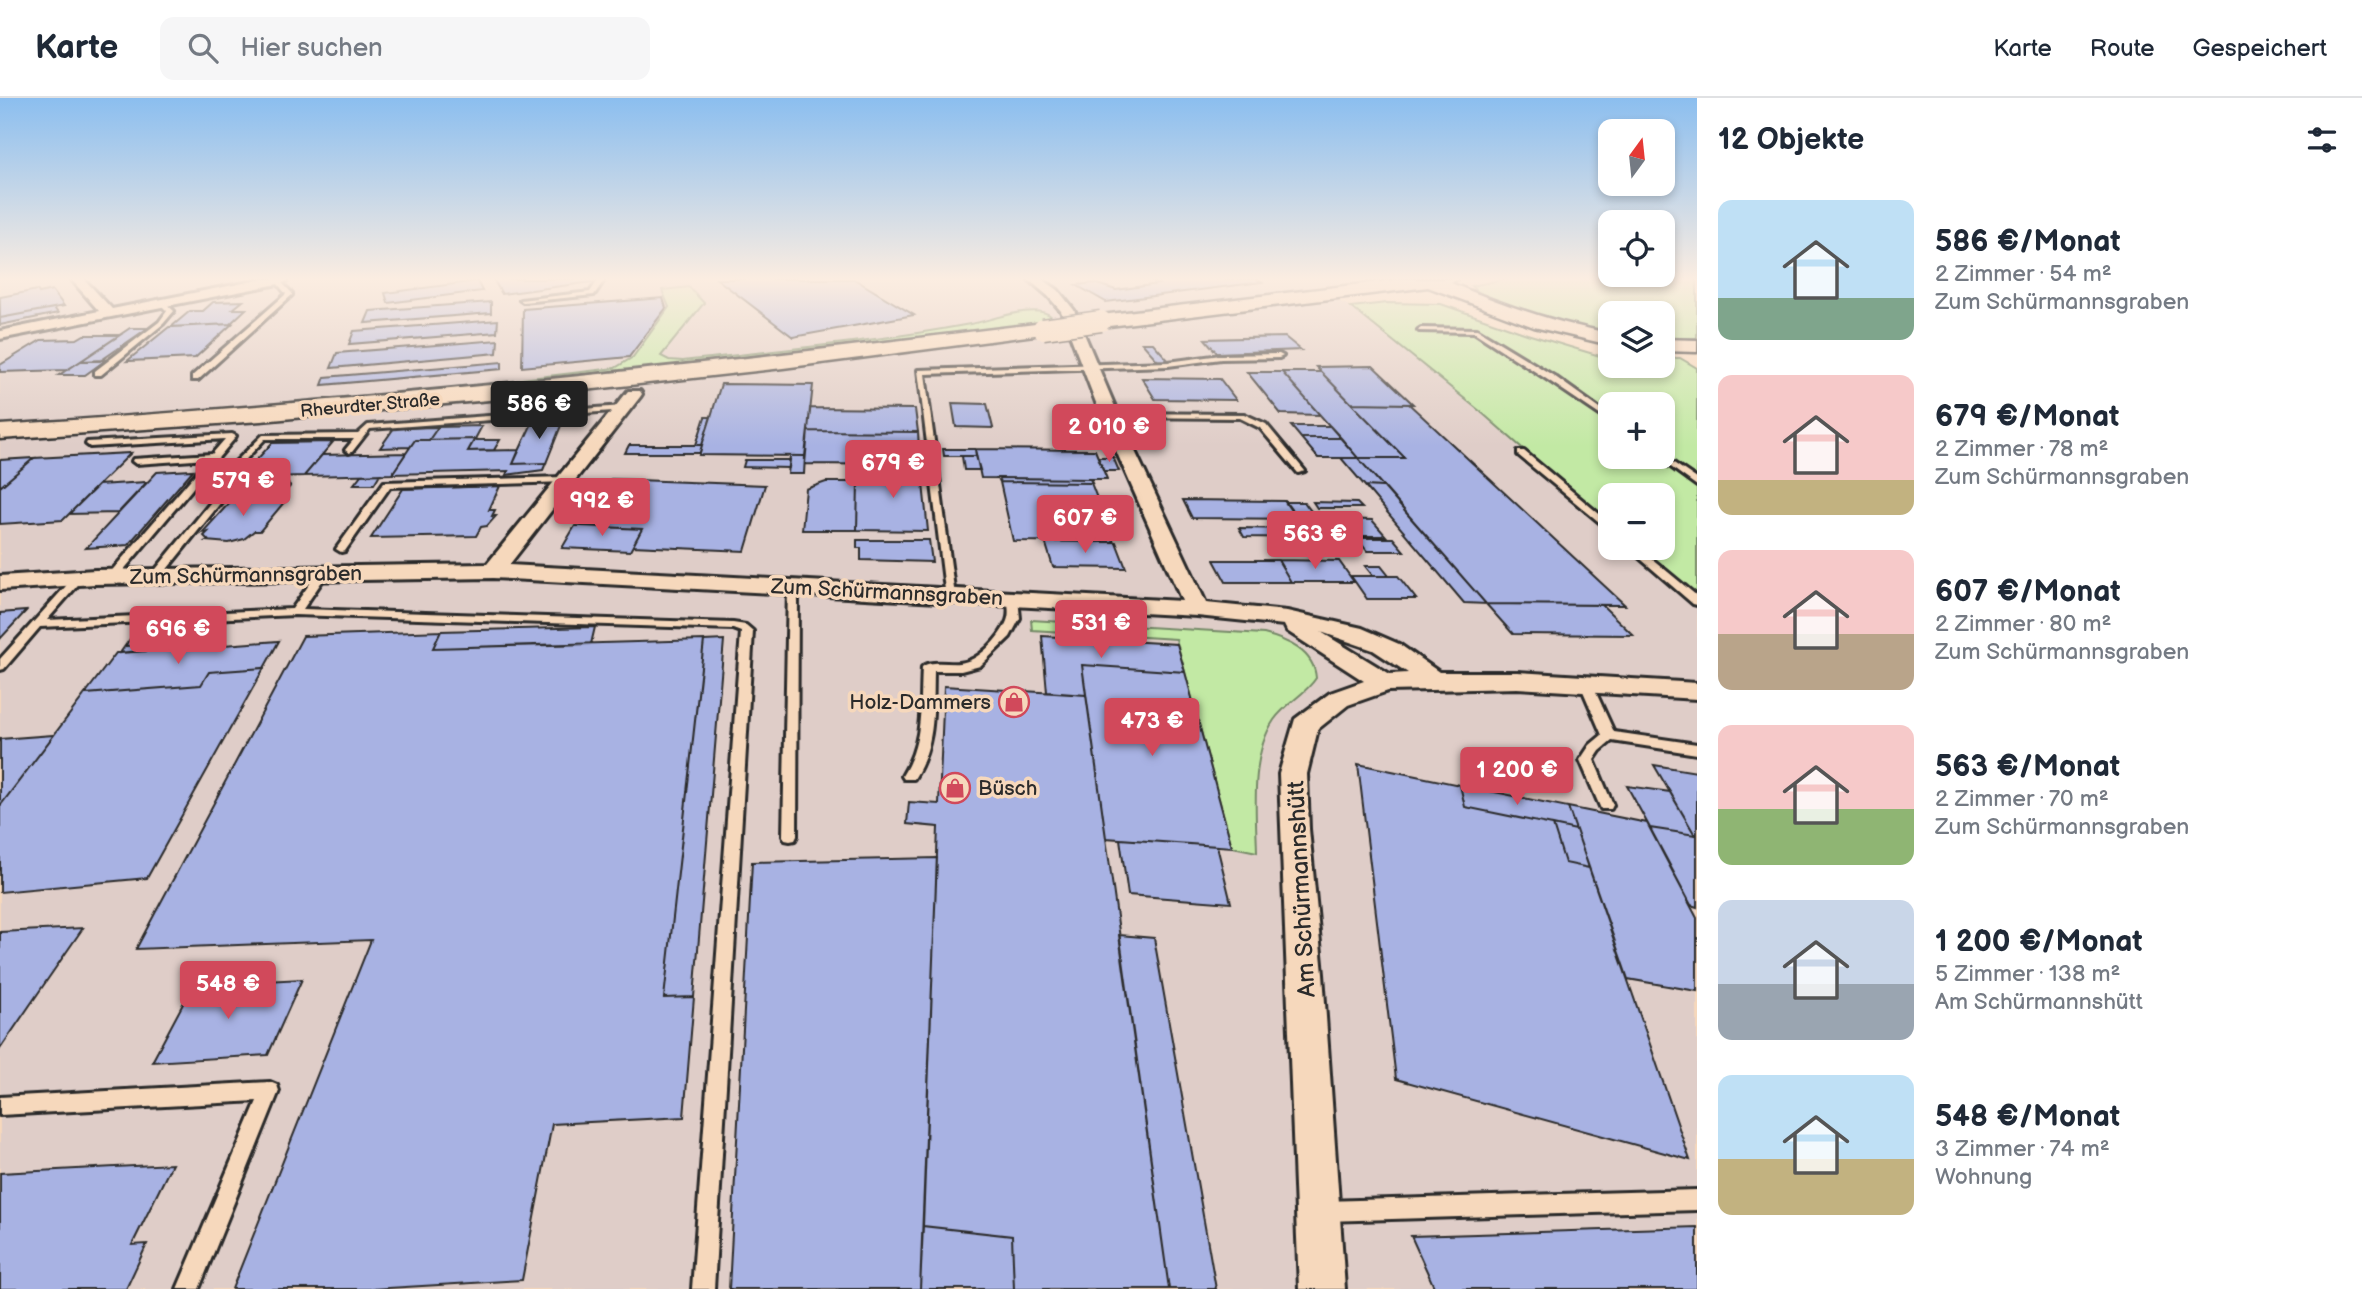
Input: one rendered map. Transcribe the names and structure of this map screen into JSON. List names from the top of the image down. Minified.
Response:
{"streets":{"main road":["Rheurdter Straße"],"street":["Zum Schürmannsgraben","Am Schürmannshütt"]},"crossings":[["Zum Schürmannsgraben","Am Schürmannshütt"]],"places":{"shop":["Holz-Dammers","Büsch"]},"north":"top","page":{"header":"Karte","search":"Hier suchen","nav":["Karte","Route","Gespeichert"],"heading":"12 Objekte","map_buttons":["+","−"],"list":[{"name":"586 €/Monat","note":"2 Zimmer · 54 m² · Zum Schürmannsgraben"},{"name":"679 €/Monat","note":"2 Zimmer · 78 m² · Zum Schürmannsgraben"},{"name":"607 €/Monat","note":"2 Zimmer · 80 m² · Zum Schürmannsgraben"},{"name":"563 €/Monat","note":"2 Zimmer · 70 m² · Zum Schürmannsgraben"},{"name":"1 200 €/Monat","note":"5 Zimmer · 138 m² · Am Schürmannshütt"},{"name":"548 €/Monat","note":"3 Zimmer · 74 m² · Wohnung"}],"price":["586 €","2 010 €","679 €","579 €","992 €","607 €","563 €","531 €","696 €","473 €","1 200 €","548 €"]}}
